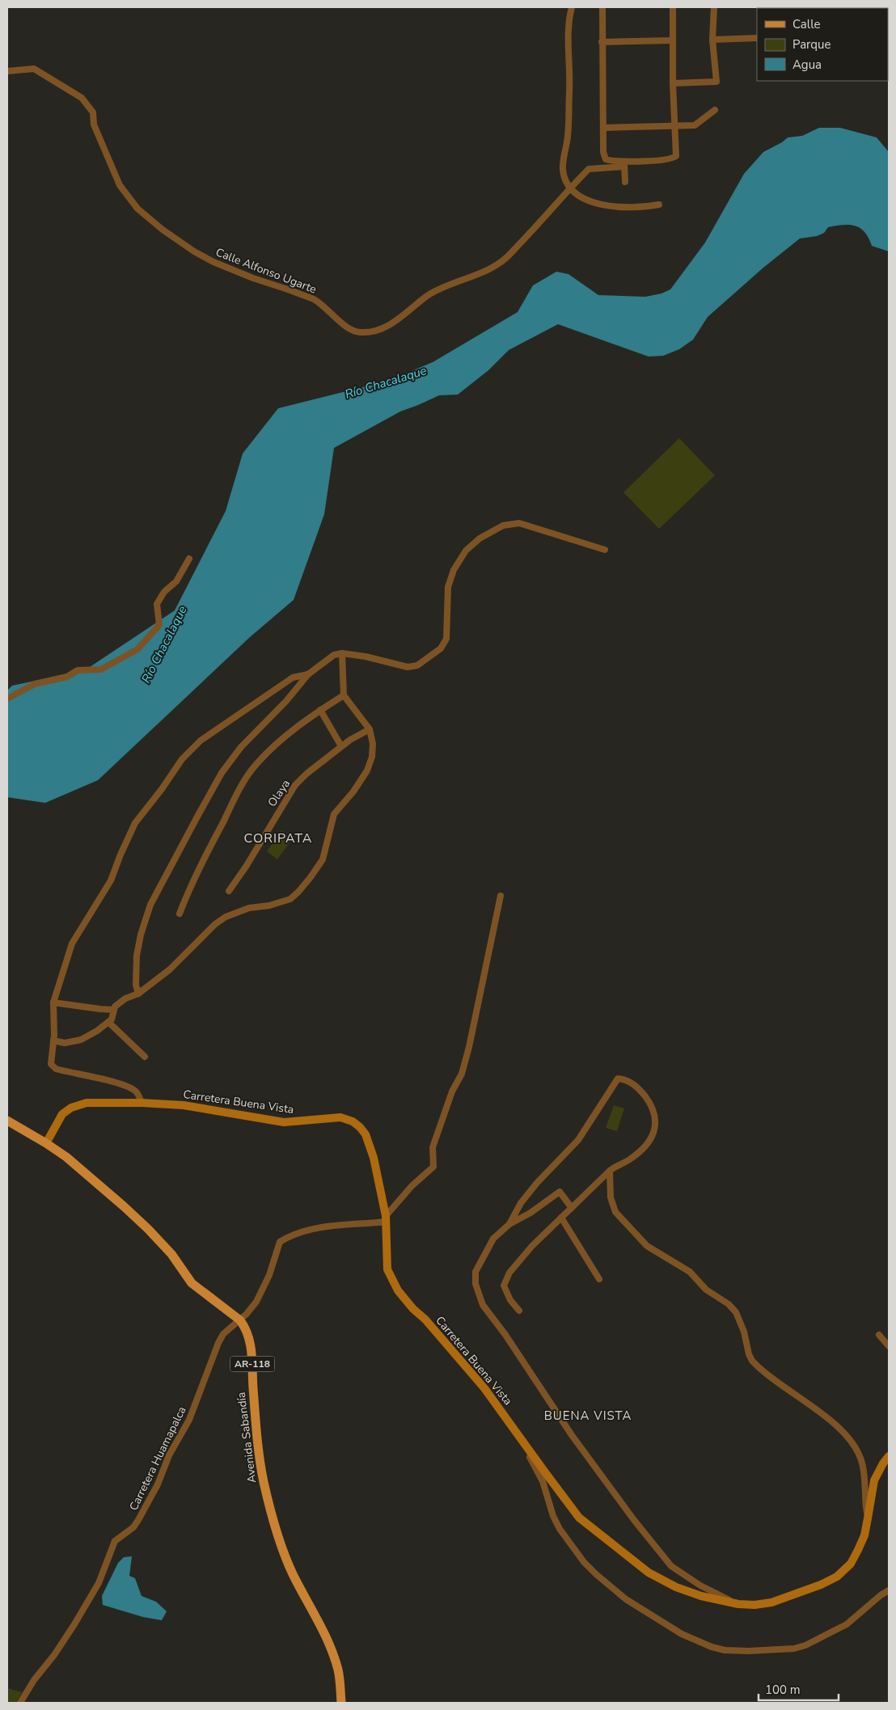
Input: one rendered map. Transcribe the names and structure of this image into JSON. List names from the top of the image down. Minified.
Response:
{"streets":{"main road":["Carretera Buena Vista","AR-118","Avenida Sabandía"],"street":["Calle Alfonso Ugarte","Olaya","Carretera Huamapalca"]},"crossings":[["Carretera Buena Vista","Avenida Sabandía"],["Carretera Buena Vista","Carretera Huamapalca"],["Avenida Sabandía","Carretera Huamapalca"]],"districts":["CORIPATA","BUENA VISTA"],"water":["Río Chacalaque"],"legend":["Calle","Parque","Agua"],"scale_bar":"100 m"}
